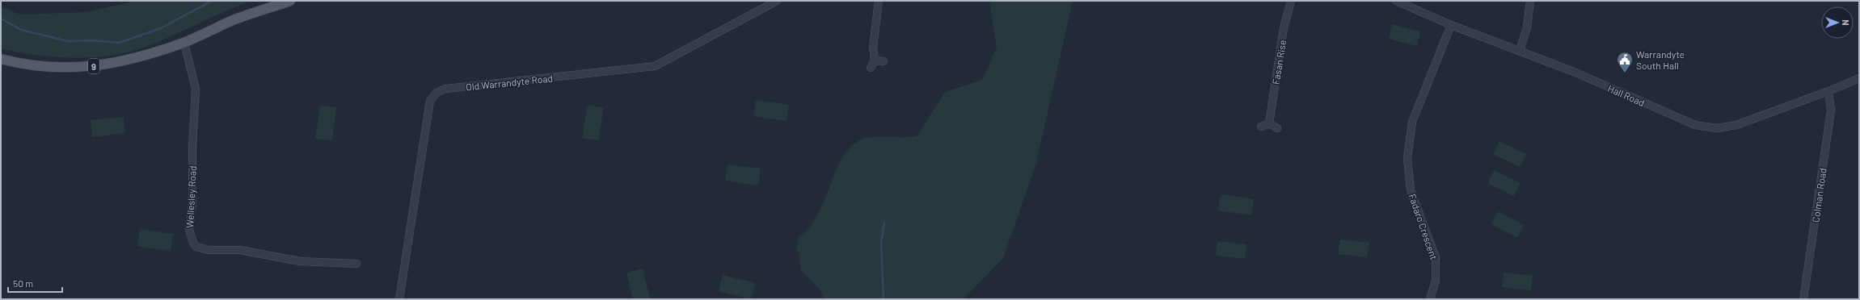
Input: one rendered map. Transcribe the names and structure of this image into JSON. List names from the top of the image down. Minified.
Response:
{"streets":{"main road":["9"],"street":["Fasan Rise","Old Warrandyte Road","Hall Road","Colman Road","Wellesley Road","Fadaro Crescent"]},"crossings":[["9","Wellesley Road"],["Hall Road","Colman Road"],["Hall Road","Fadaro Crescent"]],"places":{"public building":["Warrandyte South Hall"]},"scale_bar":"50 m","north":"right"}
